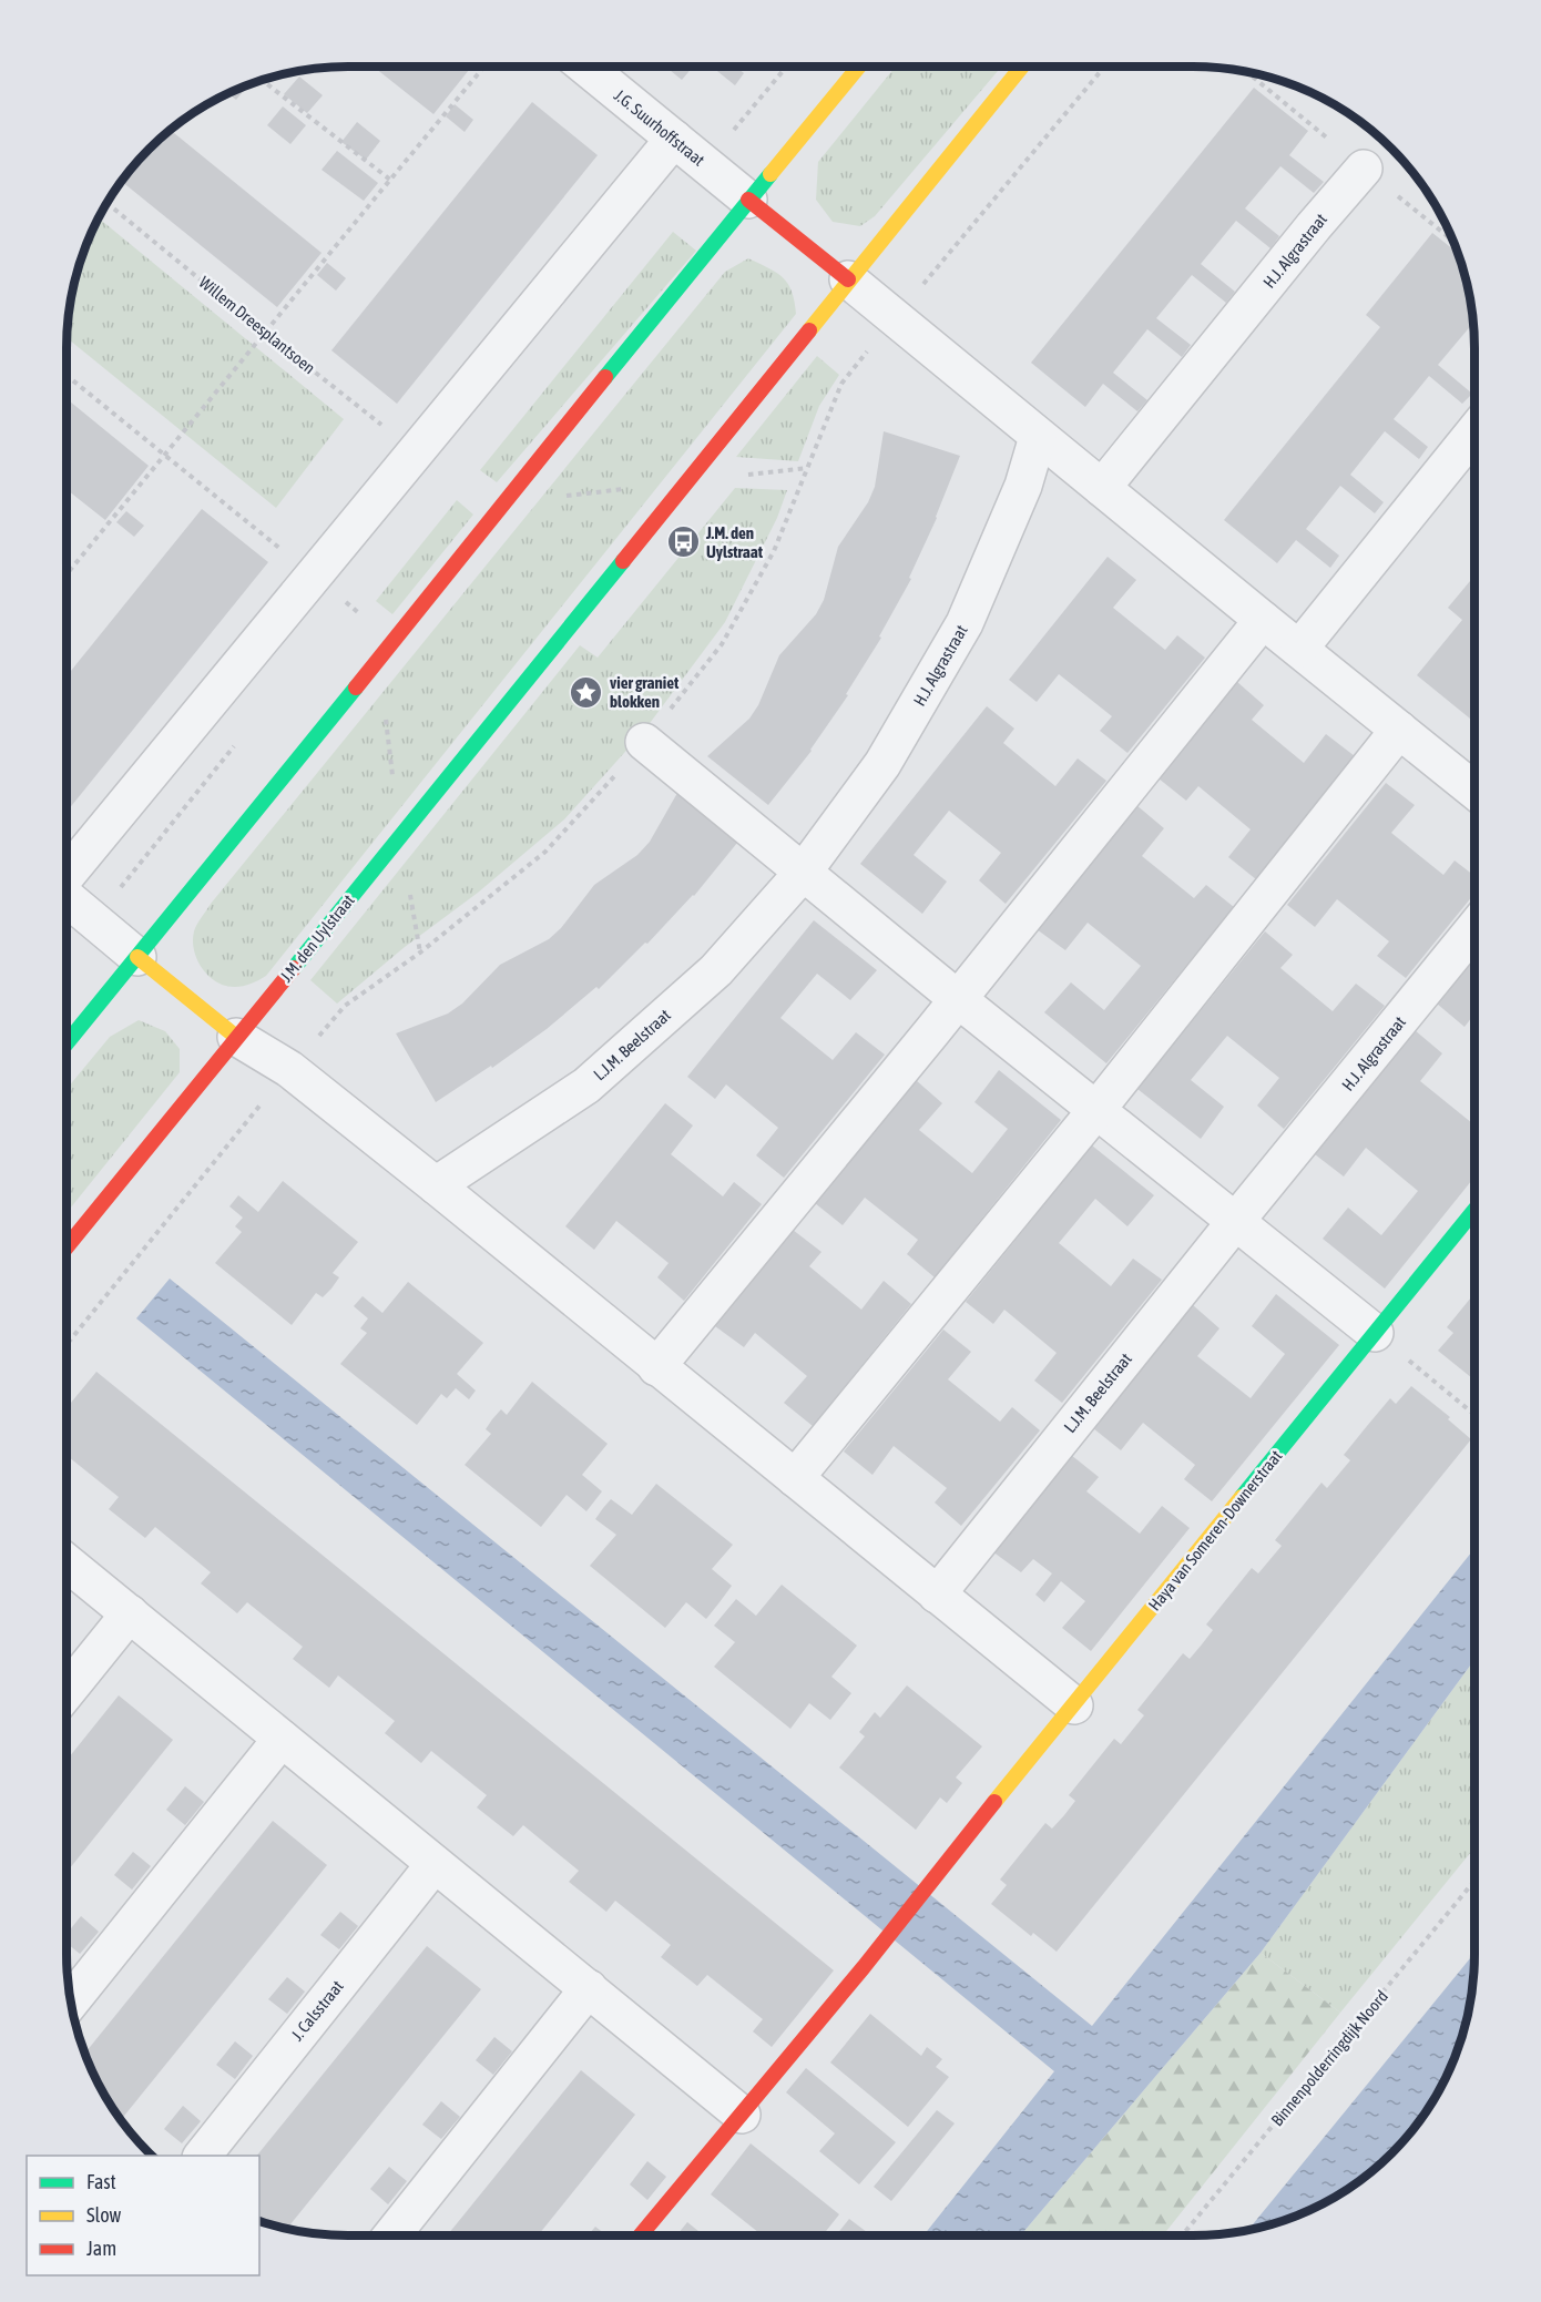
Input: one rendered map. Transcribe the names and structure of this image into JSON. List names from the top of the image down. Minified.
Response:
{"streets":{"street":["J.G. Suurhoffstraat","H.J. Algrastraat","J.M. den Uylstraat","L.J.M. Beelstraat","Haya van Someren-Downerstraat","J. Calsstraat"],"path":["Willem Dreesplantsoen","Binnenpolderringdijk Noord"]},"crossings":[["H.J. Algrastraat","L.J.M. Beelstraat"]],"places":{"bus stop":["J.M. den Uylstraat"],"place":["vier graniet blokken"]},"legend":["Fast","Slow","Jam"]}
